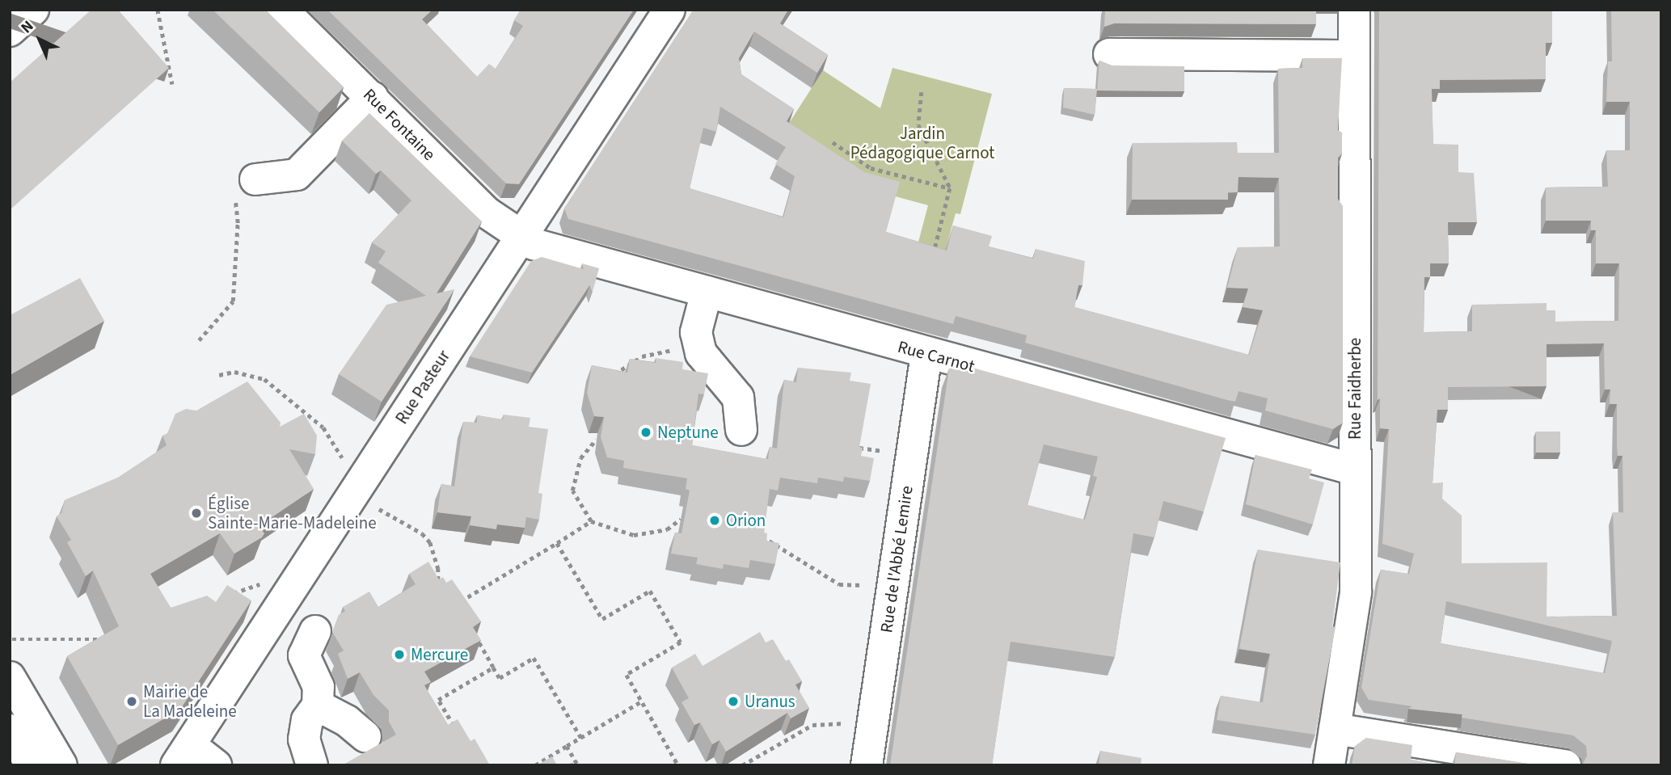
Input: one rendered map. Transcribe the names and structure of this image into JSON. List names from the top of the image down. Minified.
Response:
{"streets":{"street":["Rue Fontaine","Rue Carnot","Rue Pasteur","Rue Faidherbe","Rue de l'Abbé Lemire"]},"crossings":[["Rue Fontaine","Rue Carnot"],["Rue Fontaine","Rue Pasteur"],["Rue Carnot","Rue Pasteur"],["Rue Carnot","Rue Faidherbe"],["Rue Carnot","Rue de l'Abbé Lemire"]],"parks":["Jardin Pédagogique Carnot"],"places":["Neptune","Église Sainte-Marie-Madeleine","Orion","Mercure","Mairie de La Madeleine","Uranus"],"north":"top left"}
